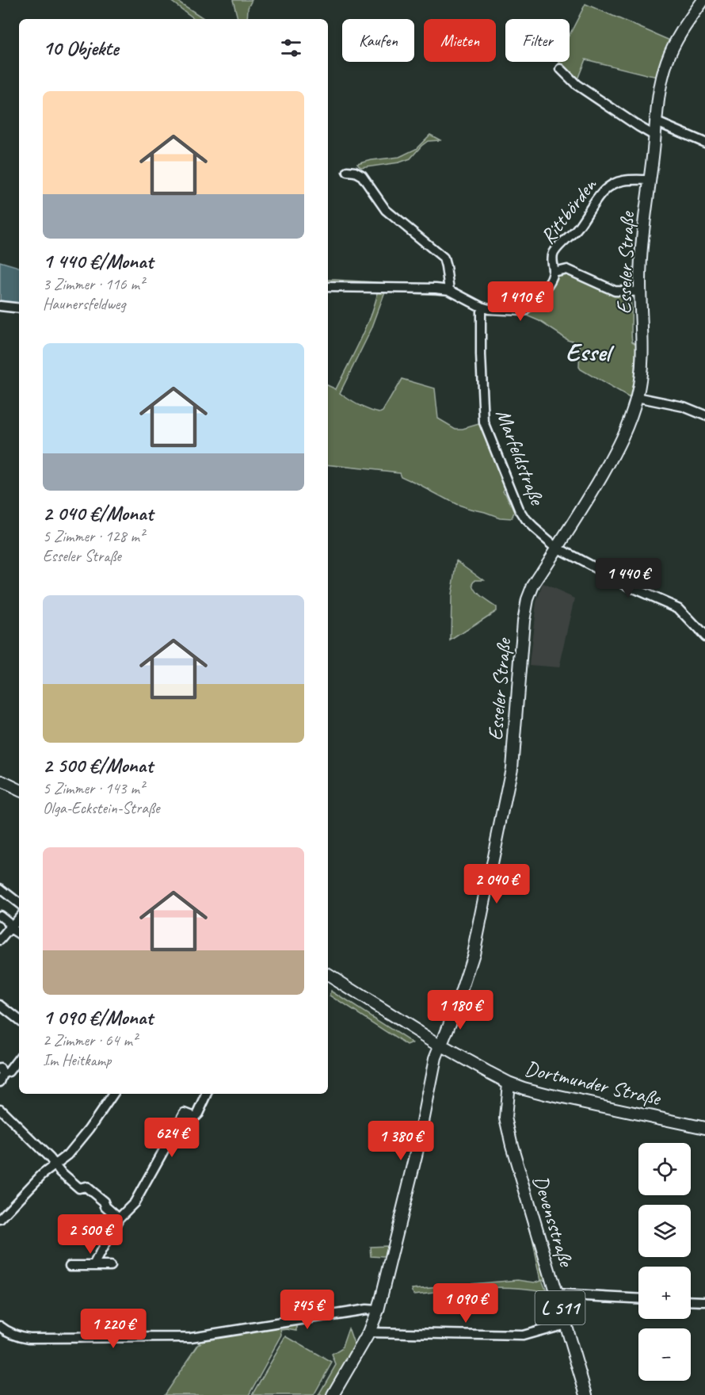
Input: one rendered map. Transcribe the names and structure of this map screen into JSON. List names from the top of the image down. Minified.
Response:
{"streets":{"main road":["Esseler Straße","Dortmunder Straße","Devensstraße","L 511"],"street":["Rittbörden","Marfeldstraße"]},"crossings":[["Rittbörden","Esseler Straße"],["Rittbörden","Marfeldstraße"],["Esseler Straße","Marfeldstraße"],["Esseler Straße","Dortmunder Straße"],["Dortmunder Straße","Devensstraße"]],"districts":["Essel"],"page":{"chip":["Kaufen","Mieten","Filter"],"heading":"10 Objekte","list":[{"name":"1 440 €/Monat","note":"3 Zimmer · 116 m² · Haunersfeldweg"},{"name":"2 040 €/Monat","note":"5 Zimmer · 128 m² · Esseler Straße"},{"name":"2 500 €/Monat","note":"5 Zimmer · 143 m² · Olga-Eckstein-Straße"},{"name":"1 090 €/Monat","note":"2 Zimmer · 64 m² · Im Heitkamp"}],"price":["1 410 €","1 440 €","2 040 €","1 180 €","624 €","1 380 €","2 500 €","1 090 €","745 €","1 220 €"],"map_buttons":["+","−"]}}
